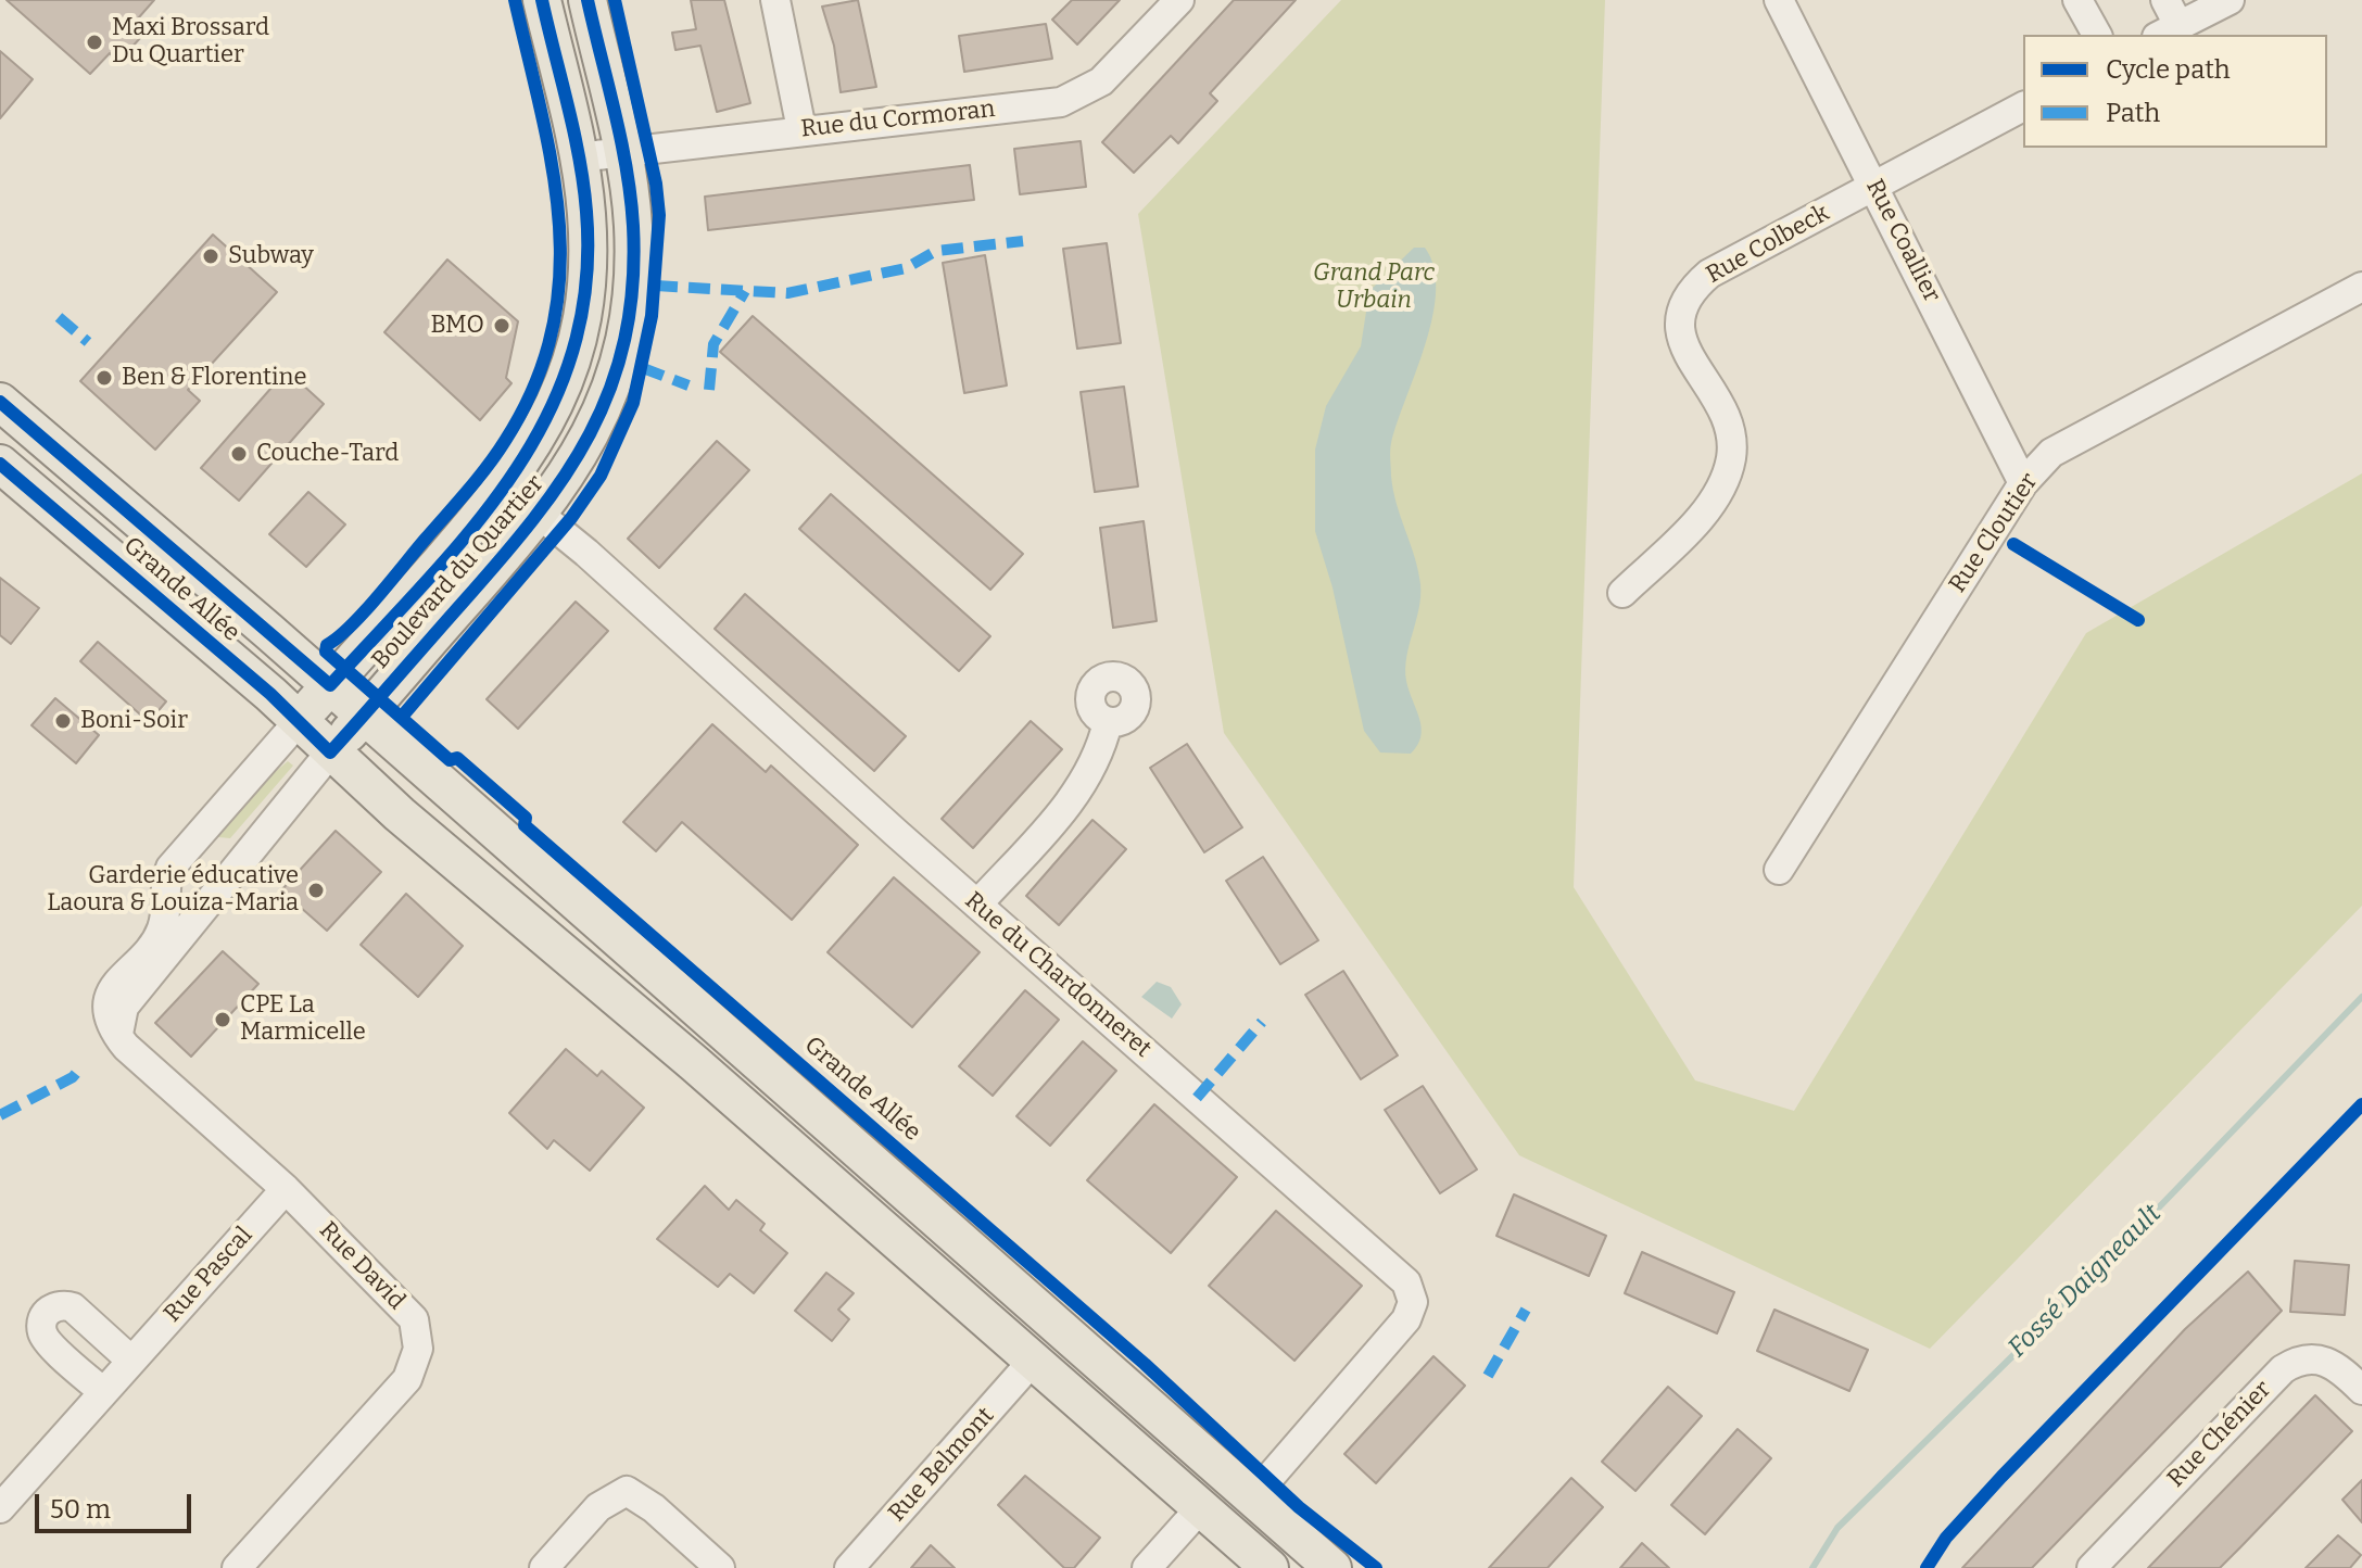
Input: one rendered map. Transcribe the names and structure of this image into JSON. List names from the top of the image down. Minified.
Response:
{"streets":{"main road":["Boulevard du Quartier","Grande Allée"],"street":["Rue du Cormoran","Rue Coallier","Rue Colbeck","Rue Cloutier","Rue du Chardonneret","Rue David","Rue Pascal","Rue Chénier","Rue Belmont"]},"crossings":[["Rue du Cormoran","Boulevard du Quartier"],["Rue Coallier","Rue Colbeck"],["Rue Coallier","Rue Cloutier"],["Boulevard du Quartier","Grande Allée"],["Boulevard du Quartier","Rue du Chardonneret"],["Grande Allée","Rue du Chardonneret"],["Grande Allée","Rue Belmont"],["Rue David","Rue Pascal"]],"water":["Fossé Daigneault"],"parks":["Grand Parc Urbain"],"places":["Maxi Brossard Du Quartier","Subway","BMO","Ben & Florentine","Couche-Tard","Boni-Soir","Garderie éducative Laoura & Louiza-Maria","CPE La Marmicelle"],"legend":["Cycle path","Path"],"scale_bar":"50 m"}
